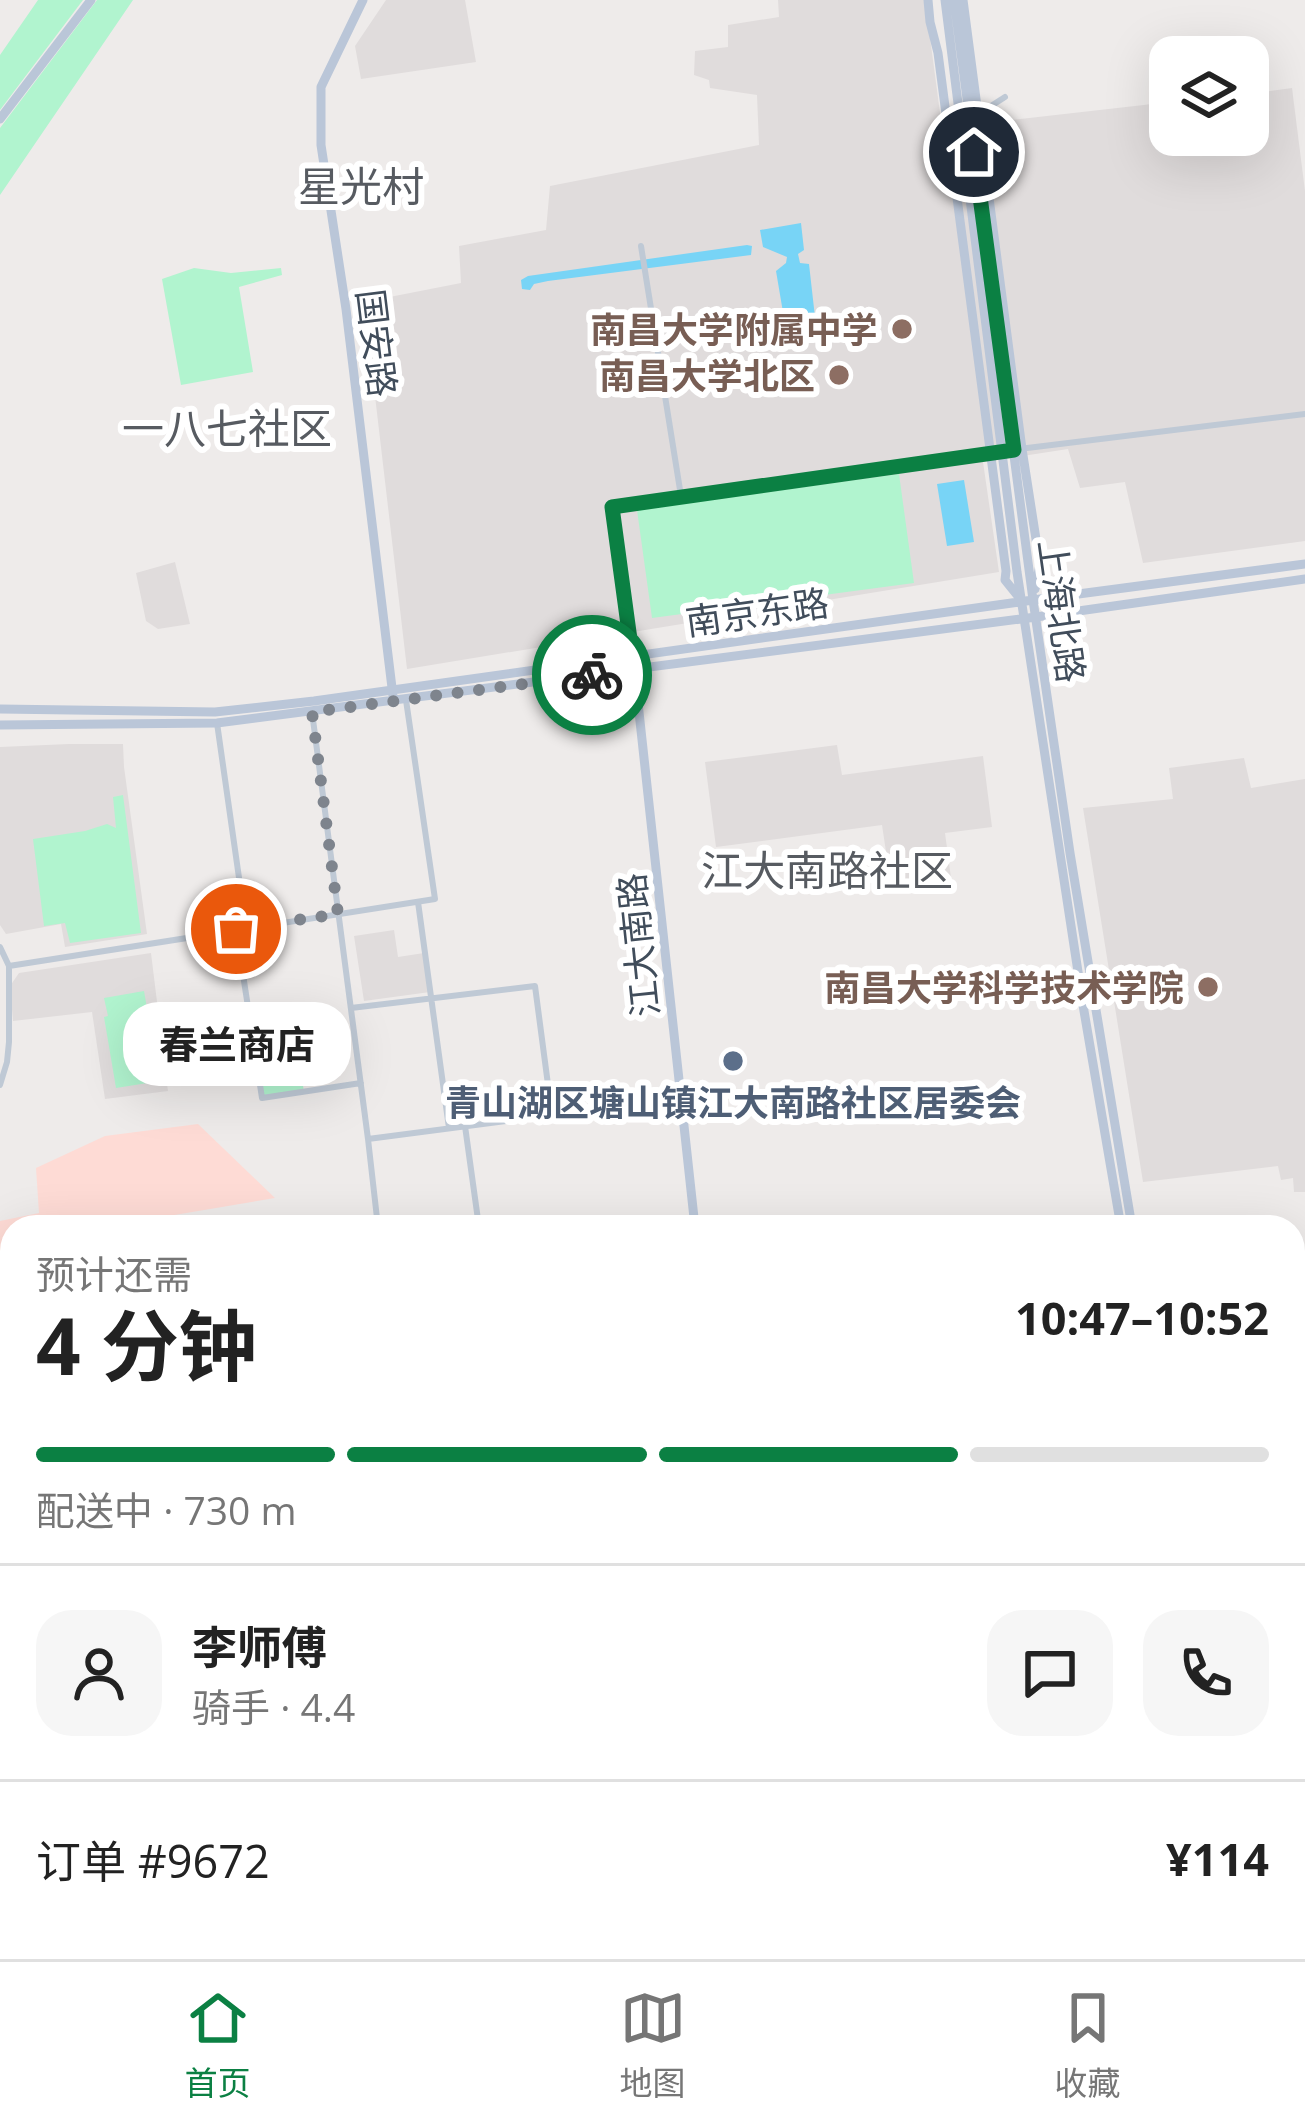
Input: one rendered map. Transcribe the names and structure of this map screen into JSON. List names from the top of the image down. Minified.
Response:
{"streets":{"main road":["国安路","上海北路","南京东路","江大南路"]},"crossings":[["国安路","南京东路"],["上海北路","南京东路"],["南京东路","江大南路"]],"districts":["星光村","一八七社区","江大南路社区"],"places":["南昌大学附属中学","南昌大学北区","春兰商店","南昌大学科学技术学院","青山湖区塘山镇江大南路社区居委会"],"page":{"bubble":"春兰商店","heading":["4 分钟","预计还需","10:47–10:52"],"panel":["李师傅","骑手 · 4.4","订单 #9672","¥114"],"bar":"配送中 · 730 m","tabs":["首页","地图","收藏"]}}
